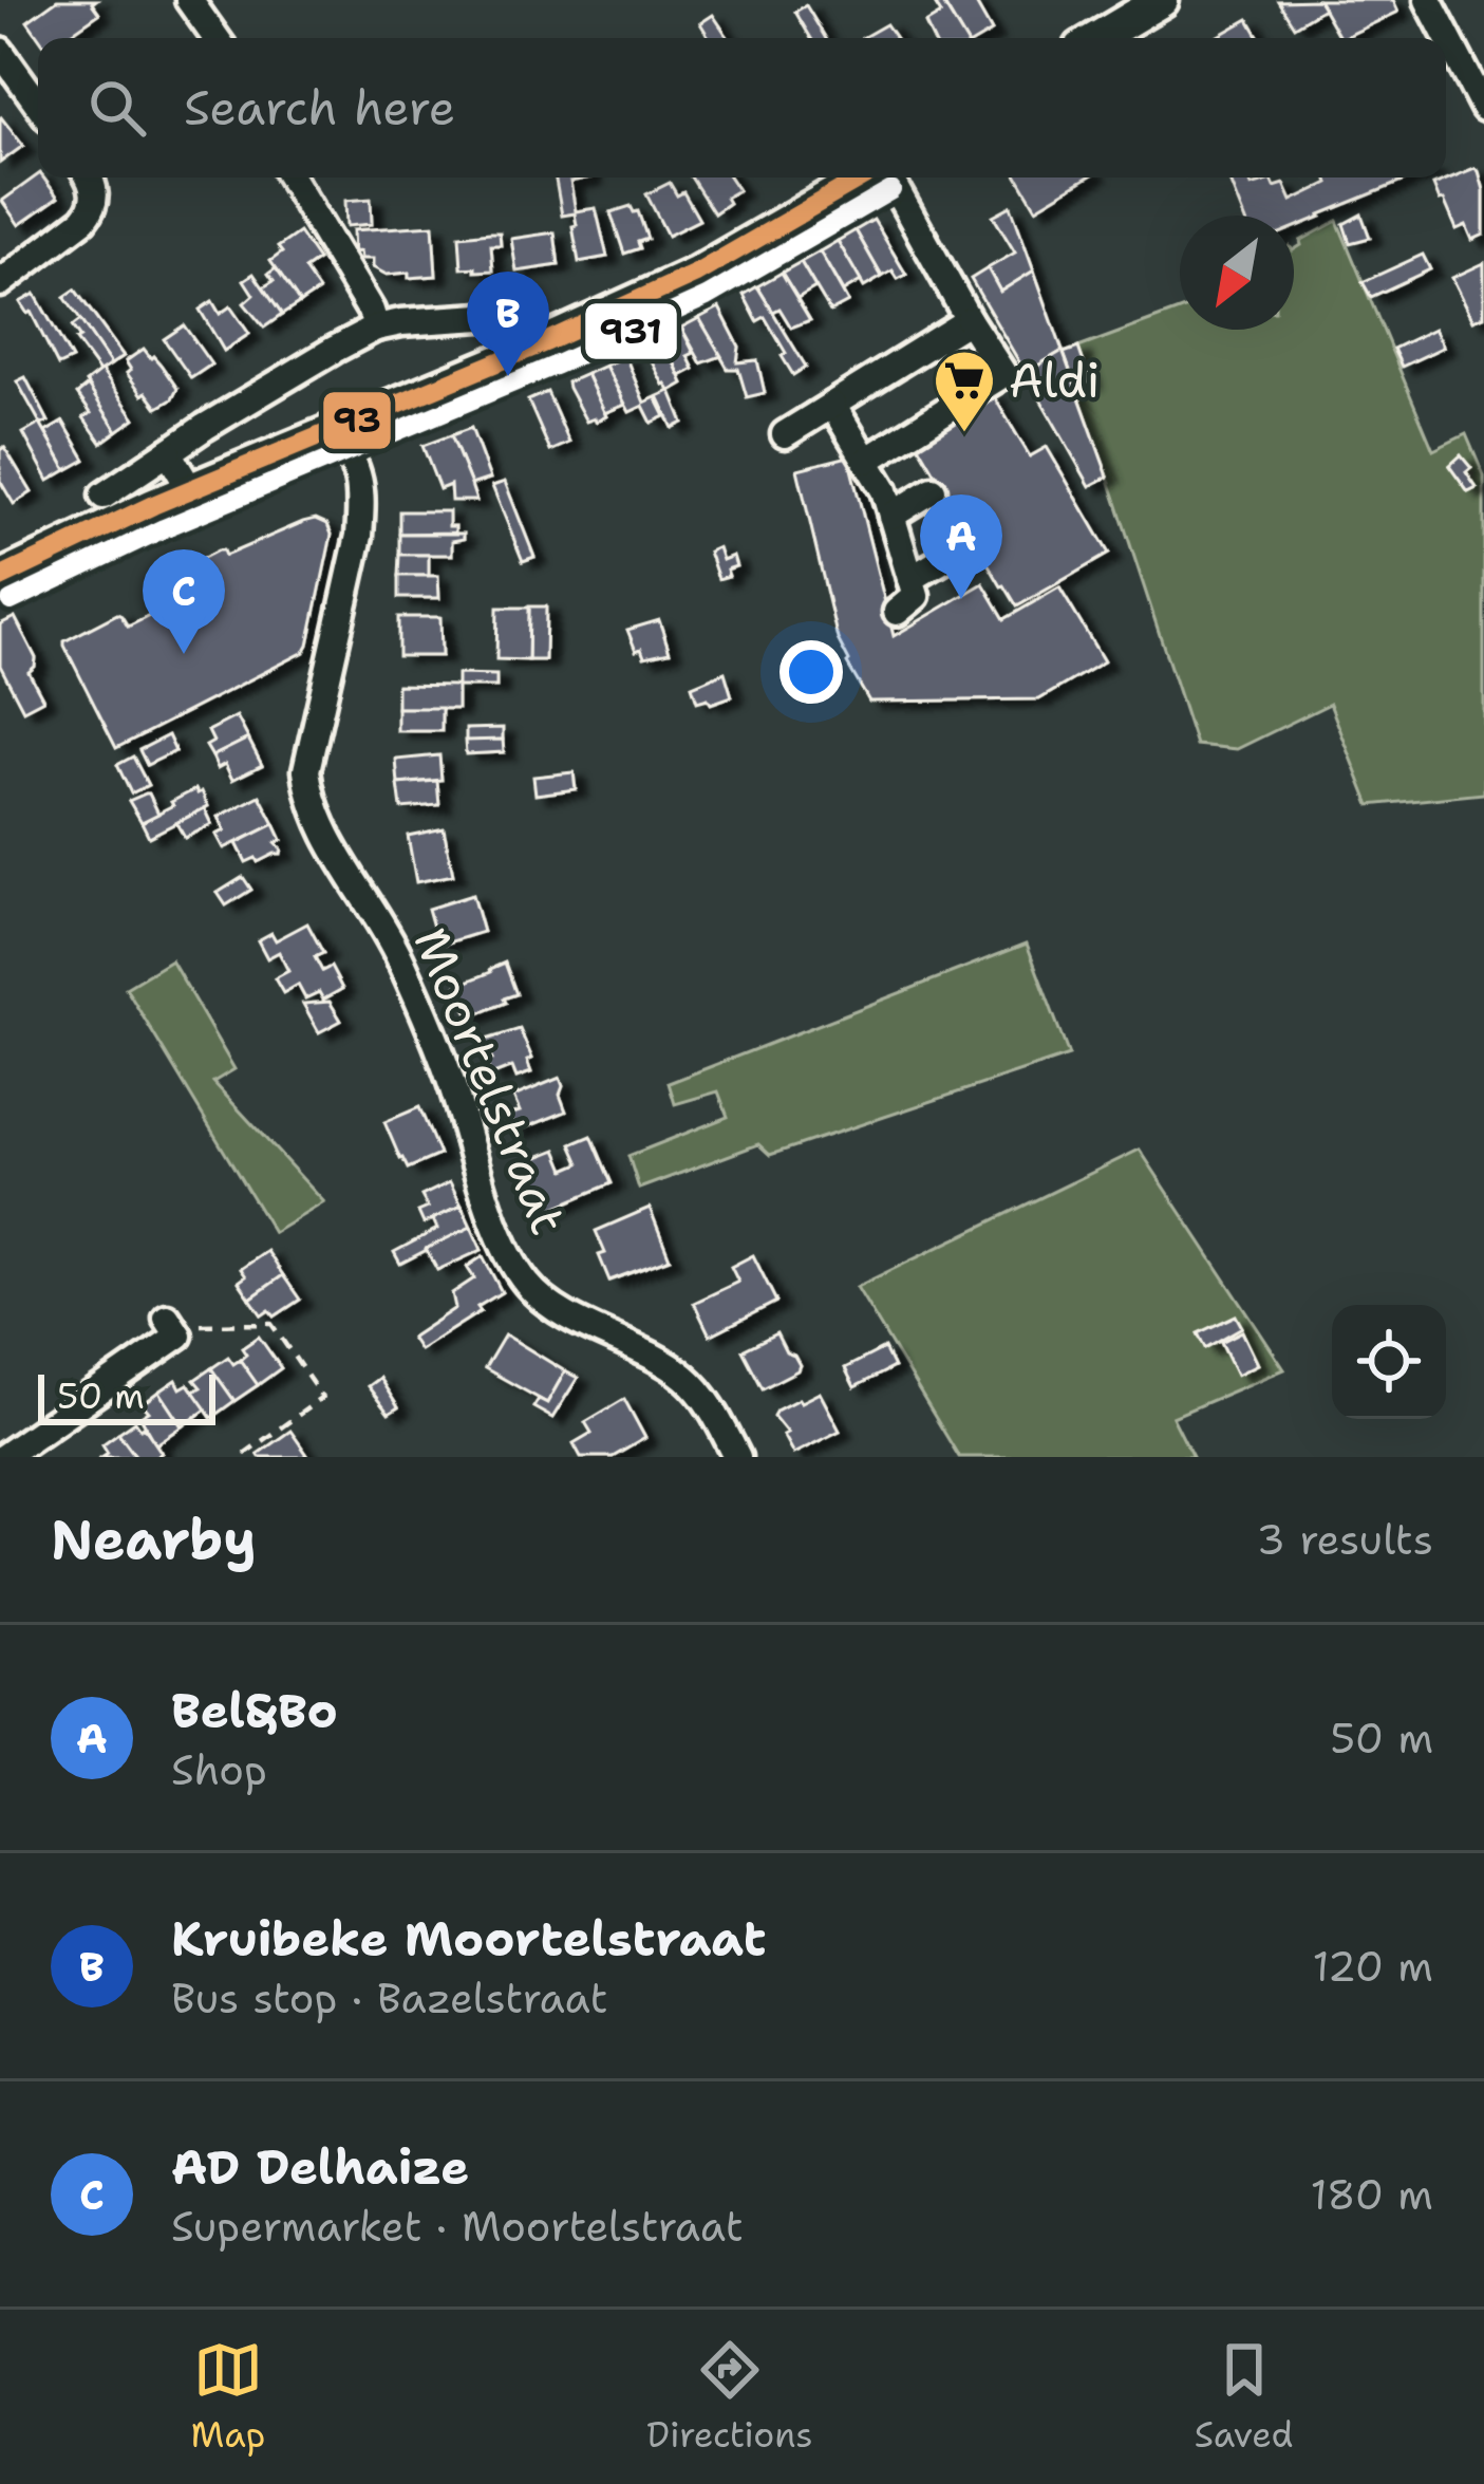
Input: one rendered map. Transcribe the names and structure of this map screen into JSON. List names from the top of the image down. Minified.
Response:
{"streets":{"street":["Moortelstraat"]},"places":{"supermarket":["Aldi"]},"lines":["transit line 93","transit line 931"],"scale_bar":"50 m","north":"bottom left","page":{"search":"Search here","pins":["B","A","C"],"scale":"50 m","heading":["Nearby","3 results"],"list":[{"mark":"A","name":"Bel&Bo","note":"Shop","value":"50 m"},{"mark":"B","name":"Kruibeke Moortelstraat","note":"Bus stop · Bazelstraat","value":"120 m"},{"mark":"C","name":"AD Delhaize","note":"Supermarket · Moortelstraat","value":"180 m"}],"nav":["Map","Directions","Saved"]}}
